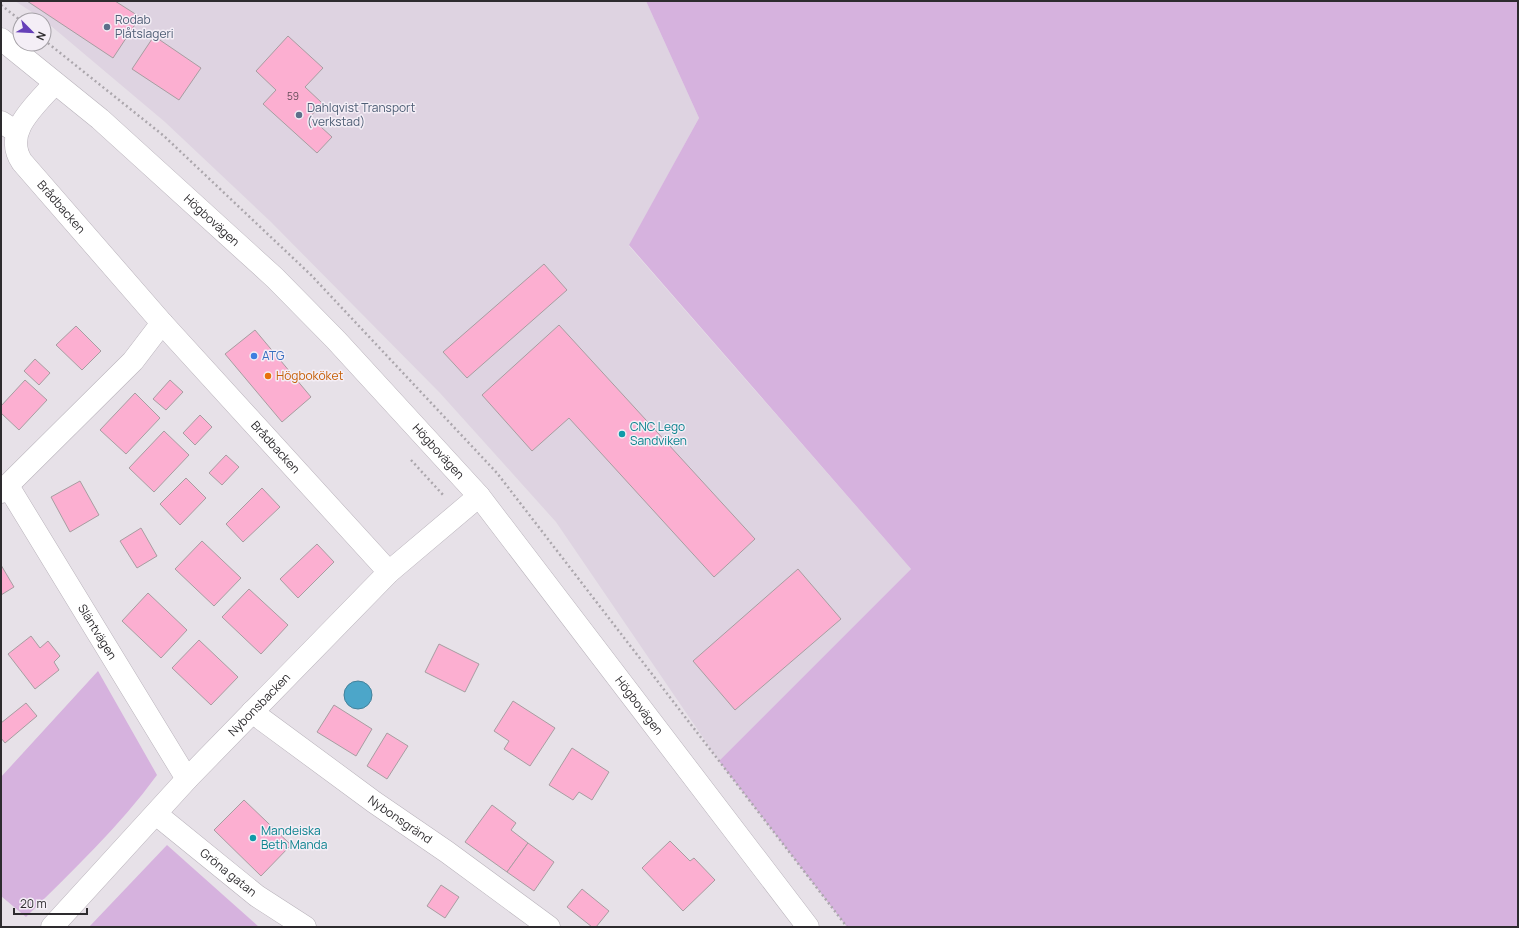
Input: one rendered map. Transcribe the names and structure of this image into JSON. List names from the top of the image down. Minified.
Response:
{"streets":{"street":["Brådbacken","Högbovägen","Släntvägen","Nybonsbacken","Nybonsgränd","Gröna gatan"]},"crossings":[["Brådbacken","Högbovägen"],["Brådbacken","Nybonsbacken"],["Högbovägen","Nybonsbacken"],["Släntvägen","Nybonsbacken"],["Nybonsbacken","Nybonsgränd"],["Nybonsbacken","Gröna gatan"]],"places":["Rodab Plåtslageri","Dahlqvist Transport (verkstad)","ATG","Högboköket","CNC Lego Sandviken","Mandeiska Beth Manda"],"house_numbers":["59"],"scale_bar":"20 m","north":"bottom right"}
